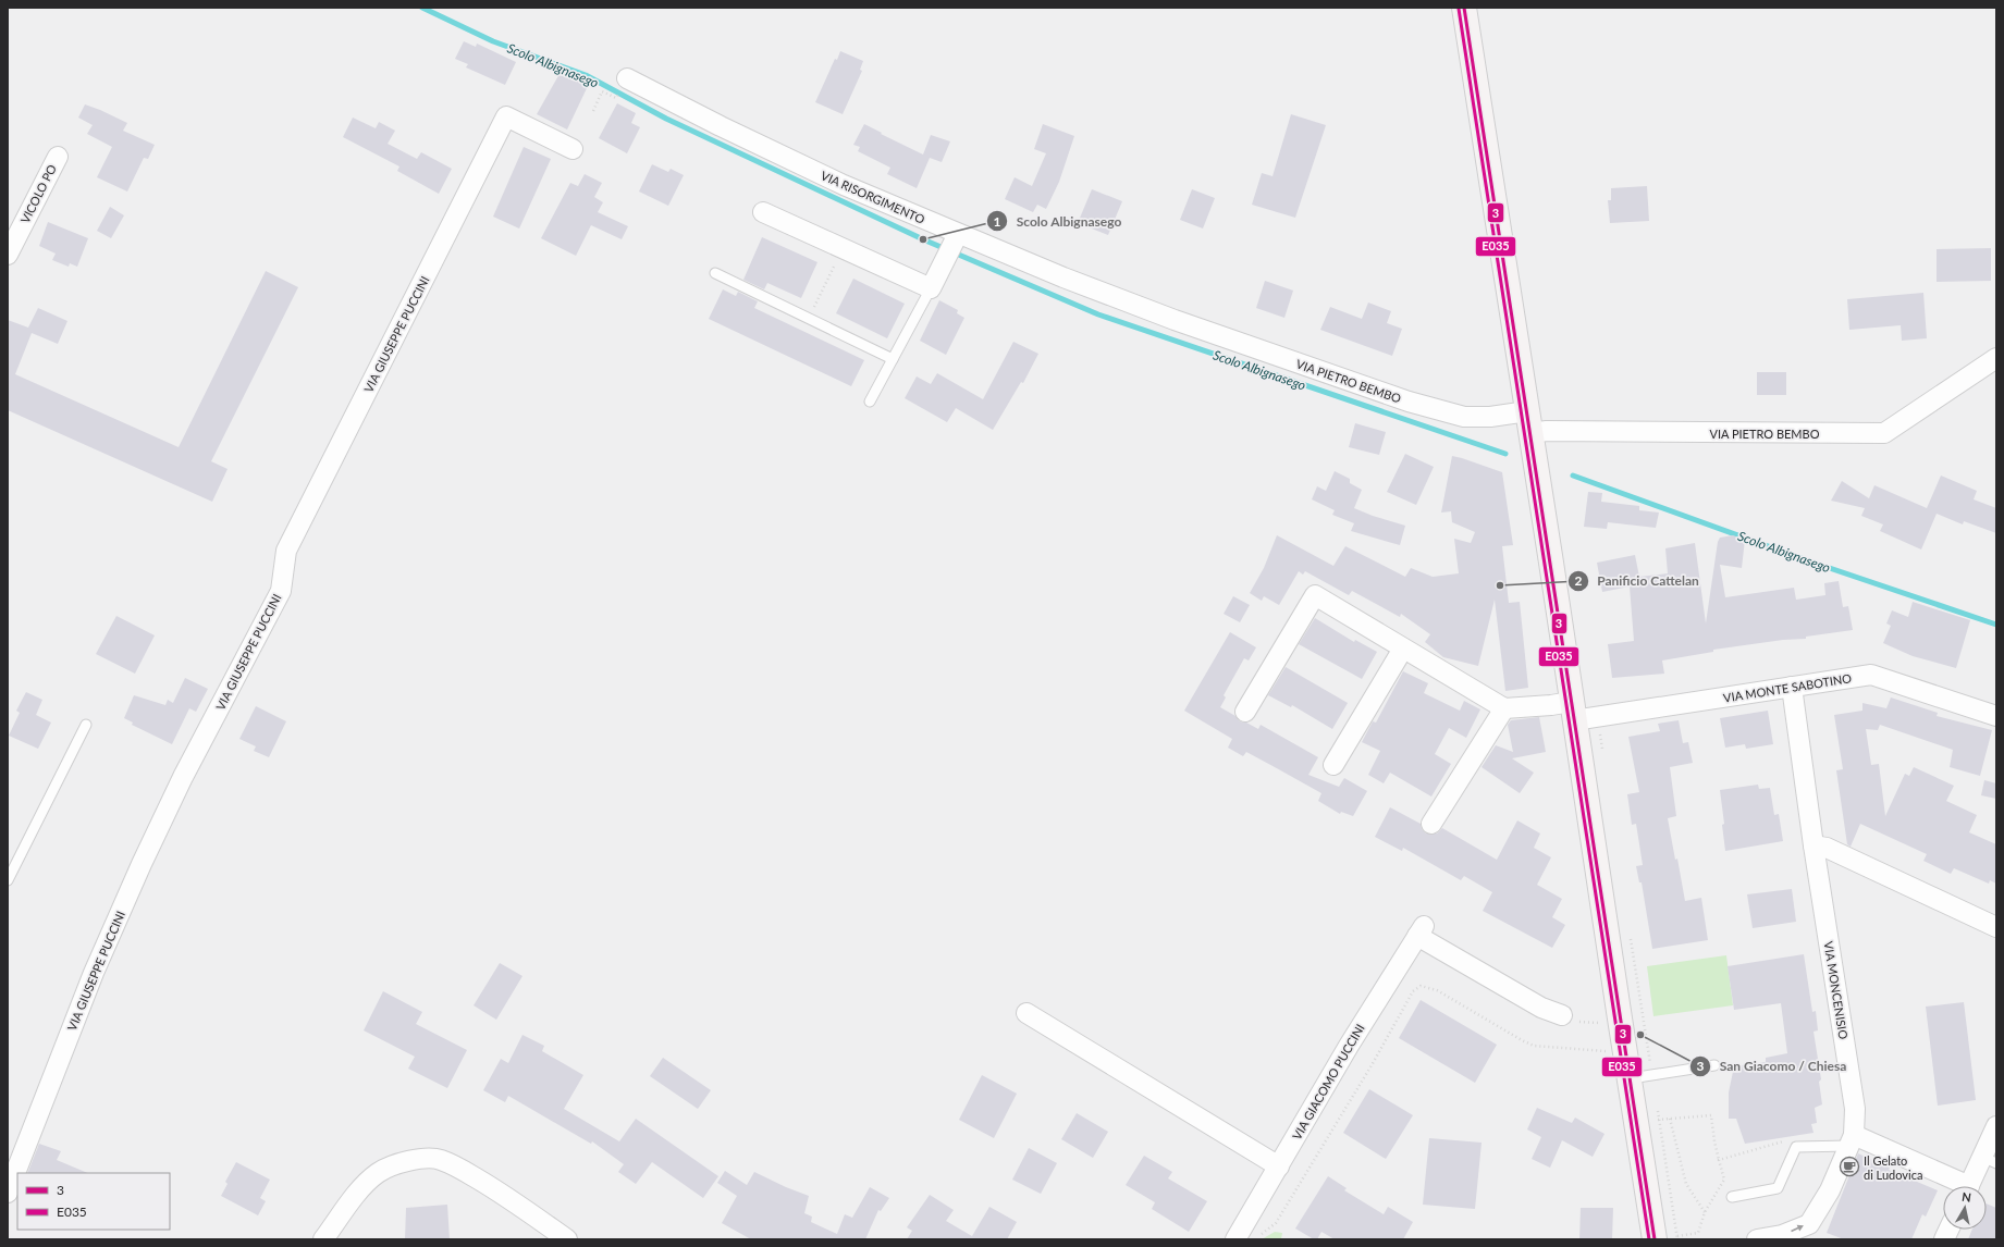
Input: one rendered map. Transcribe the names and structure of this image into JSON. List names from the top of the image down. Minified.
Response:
{"streets":{"street":["VICOLO PO","VIA RISORGIMENTO","VIA GIUSEPPE PUCCINI","VIA PIETRO BEMBO","VIA MONTE SABOTINO","VIA MONCENISIO","VIA GIACOMO PUCCINI"]},"crossings":[["VIA RISORGIMENTO","VIA PIETRO BEMBO"],["VIA MONTE SABOTINO","VIA MONCENISIO"]],"water":["Scolo Albignasego"],"places":{"other":["Scolo Albignasego","Panificio Cattelan","San Giacomo / Chiesa"],"cafe":["Il Gelato di Ludovica"]},"lines":["transit line 3","transit line E035"],"legend":["3","E035"],"north":"top"}
